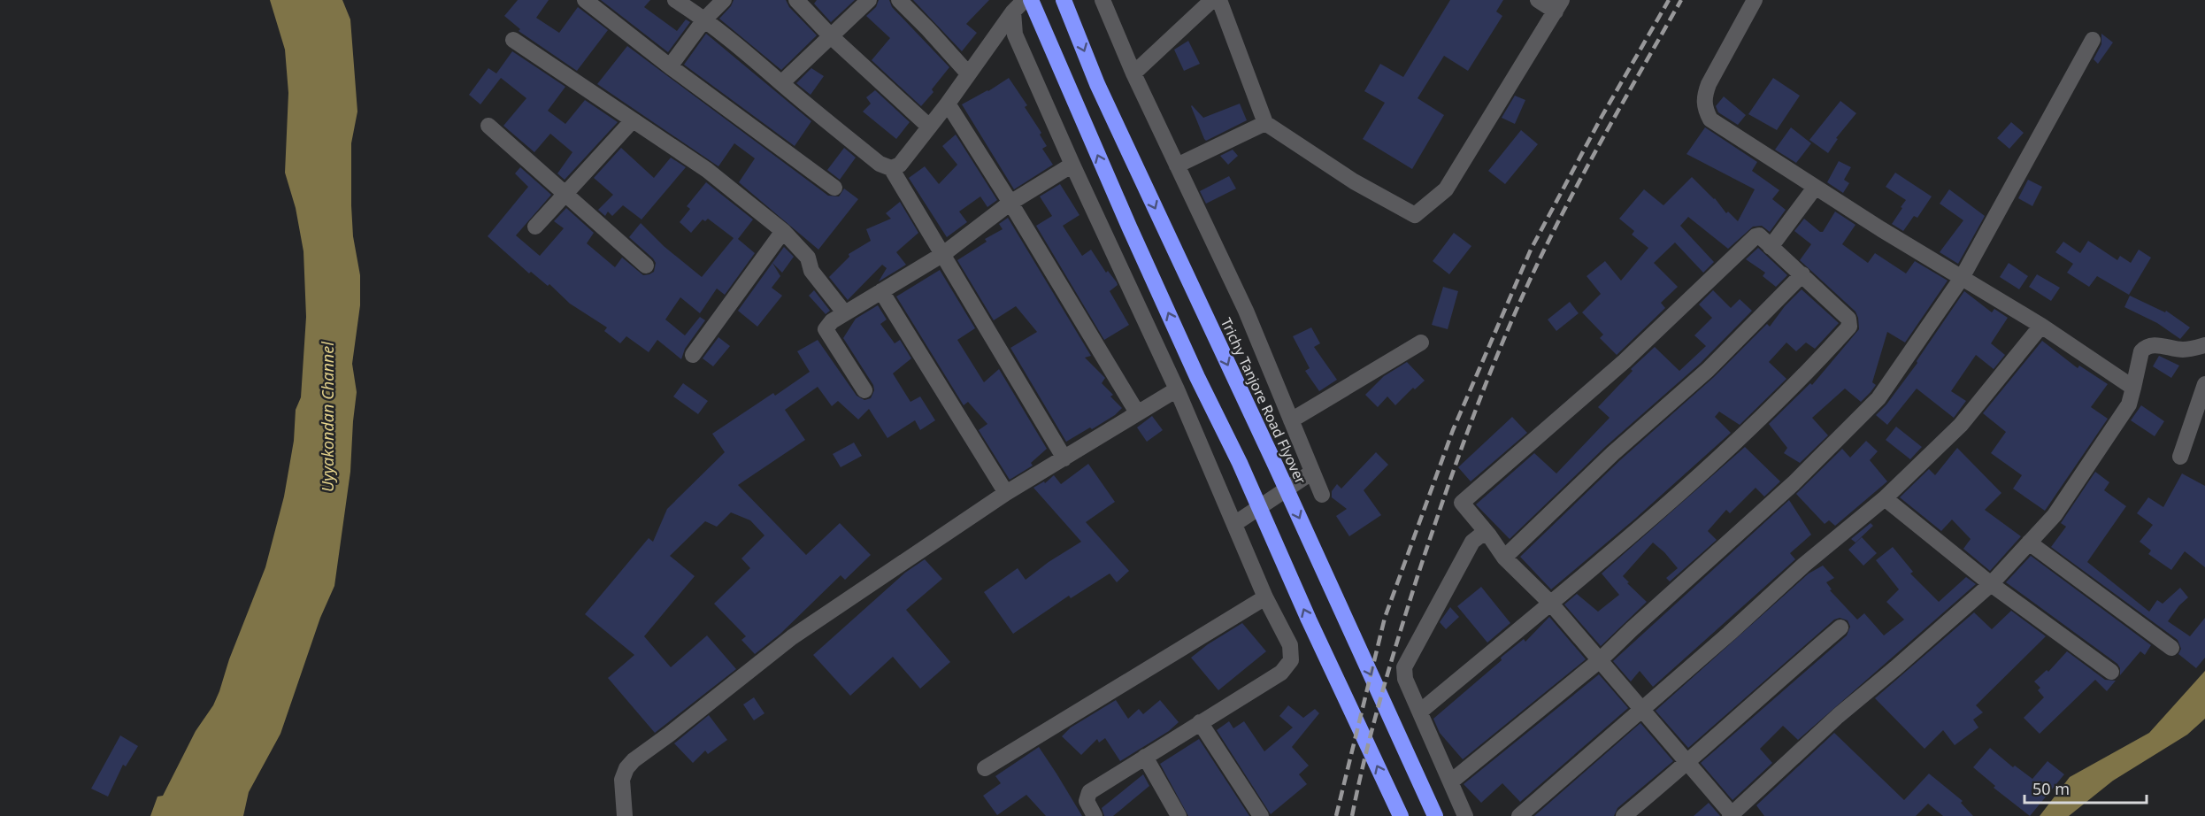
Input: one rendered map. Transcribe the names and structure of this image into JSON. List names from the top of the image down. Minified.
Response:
{"streets":{"highway":["Trichy Tanjore Road Flyover"]},"water":["Uyyakondan Channel"],"scale_bar":"50 m"}
